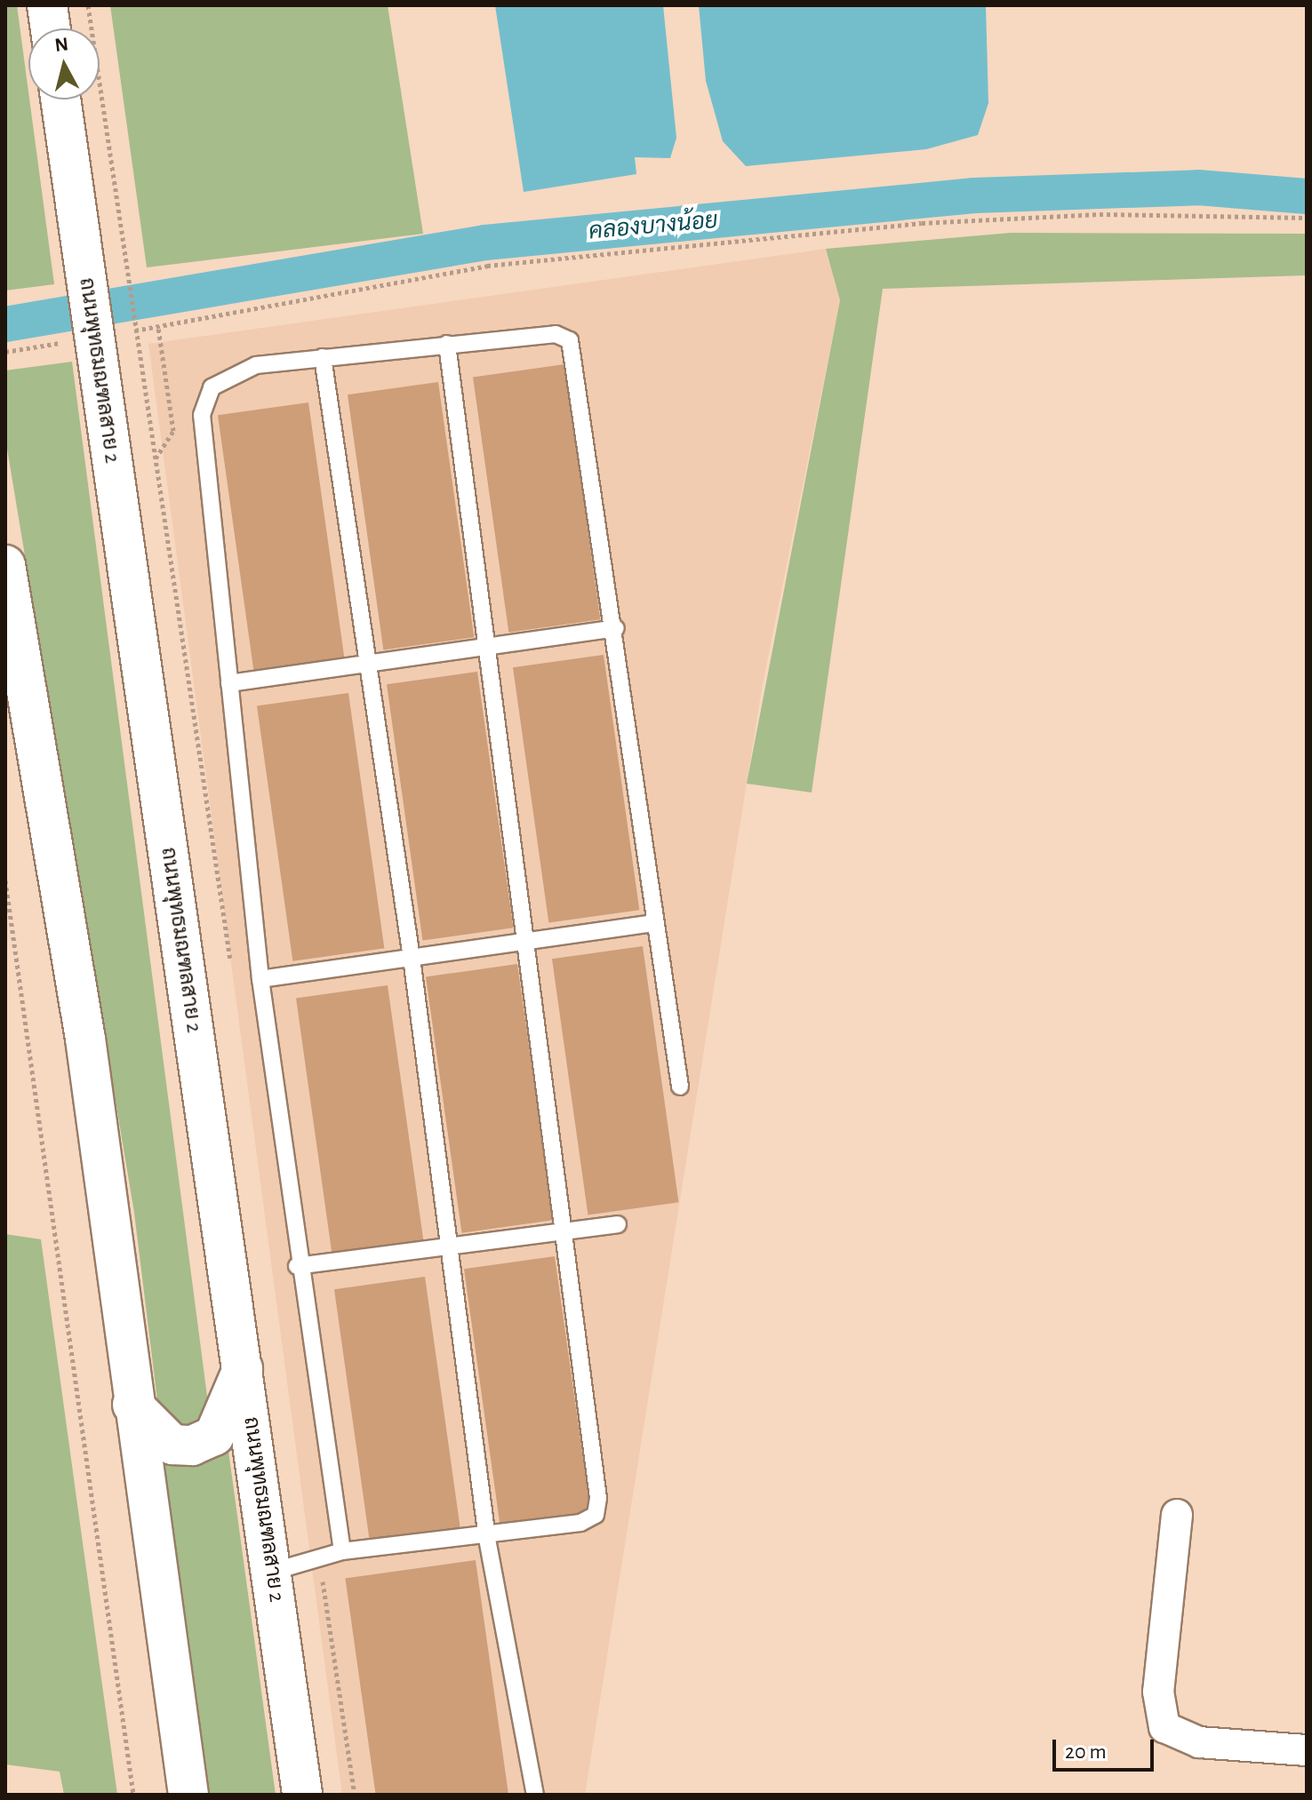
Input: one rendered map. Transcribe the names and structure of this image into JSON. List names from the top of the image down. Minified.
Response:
{"streets":{"main road":["ถนนพุทธมณฑลสาย 2"]},"water":["คลองบางน้อย"],"scale_bar":"20 m","north":"top"}
